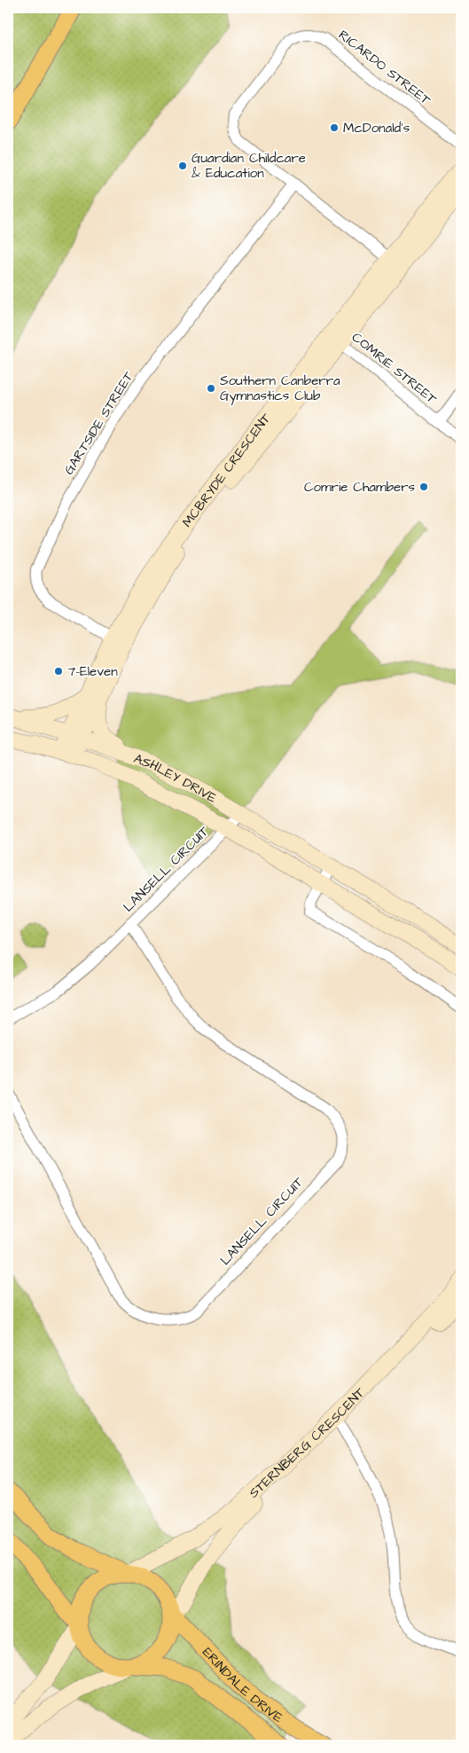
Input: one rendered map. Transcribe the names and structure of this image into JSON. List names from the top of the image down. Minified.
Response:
{"streets":{"main road":["ERINDALE DRIVE"],"street":["RICARDO STREET","COMRIE STREET","GARTSIDE STREET","MCBRYDE CRESCENT","ASHLEY DRIVE","LANSELL CIRCUIT","STERNBERG CRESCENT"]},"crossings":[["RICARDO STREET","GARTSIDE STREET"],["RICARDO STREET","MCBRYDE CRESCENT"],["COMRIE STREET","MCBRYDE CRESCENT"],["GARTSIDE STREET","MCBRYDE CRESCENT"],["MCBRYDE CRESCENT","ASHLEY DRIVE"],["ASHLEY DRIVE","LANSELL CIRCUIT"],["STERNBERG CRESCENT","ERINDALE DRIVE"]],"places":["McDonald's","Guardian Childcare & Education","Southern Canberra Gymnastics Club","Comrie Chambers","7-Eleven"]}
